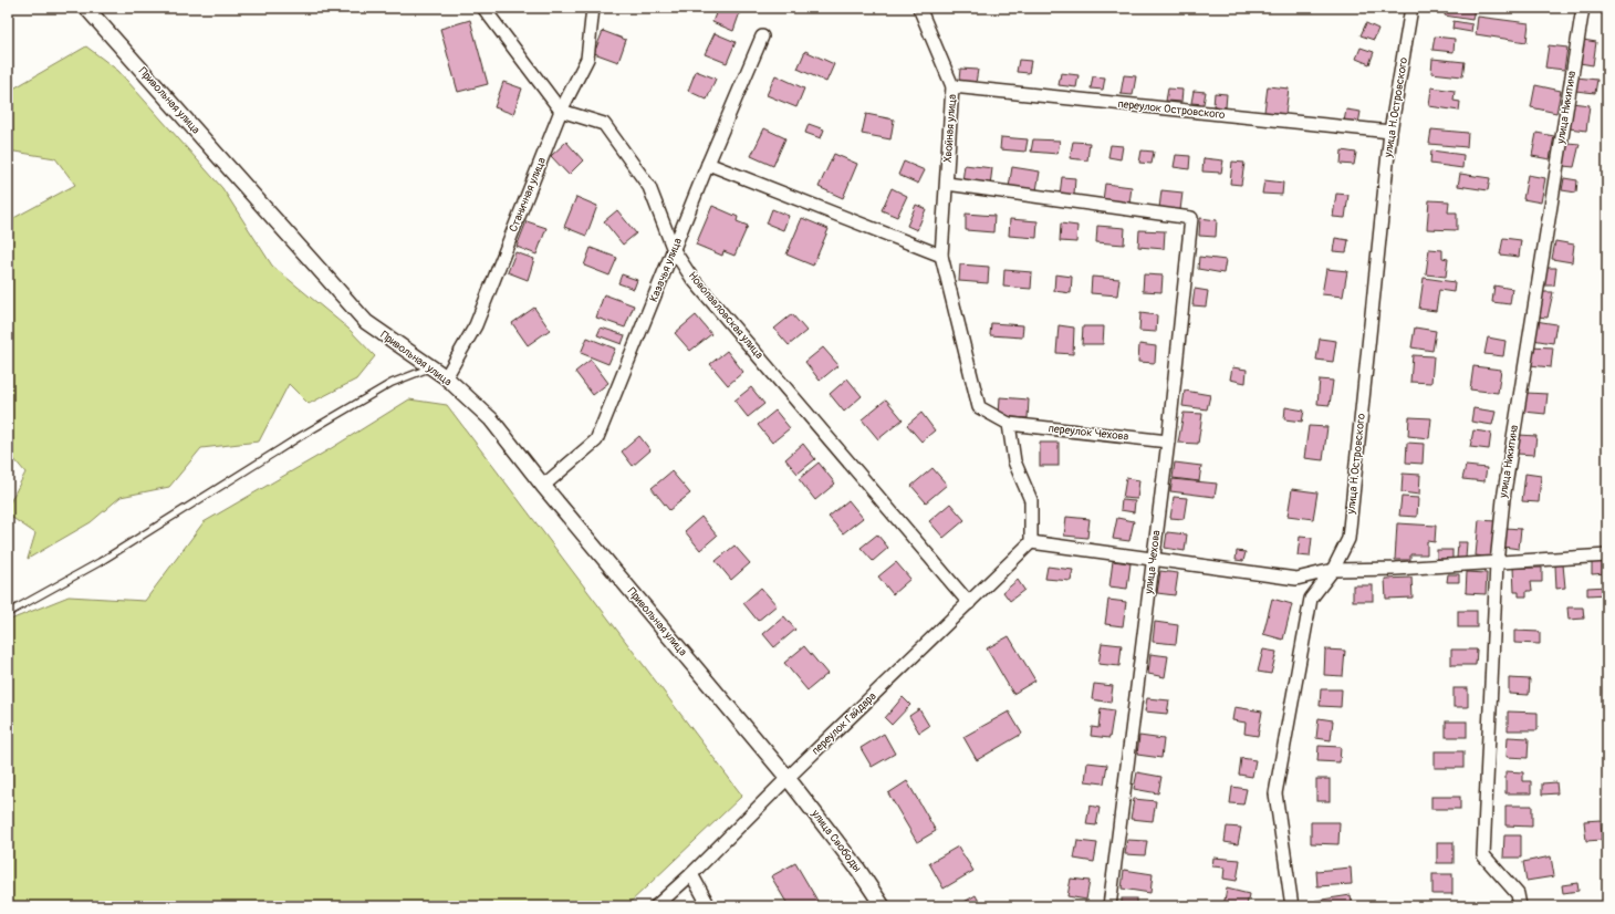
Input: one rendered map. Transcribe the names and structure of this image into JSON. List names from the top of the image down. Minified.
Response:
{"streets":{"street":["Привольная улица","улица Н.Островского","улица Никитина","переулок Островского","Хвойная улица","Станичная улица","Казачья улица","Новопавловская улица","переулок Чехова","улица Чехова","переулок Гайдара","улица Свободы"]},"crossings":[["Привольная улица","Станичная улица"],["Привольная улица","Казачья улица"],["Привольная улица","переулок Гайдара"],["Привольная улица","улица Свободы"],["улица Н.Островского","переулок Островского"],["переулок Островского","Хвойная улица"],["Хвойная улица","переулок Чехова"],["Хвойная улица","улица Чехова"],["Станичная улица","Новопавловская улица"],["Казачья улица","Новопавловская улица"],["Новопавловская улица","переулок Гайдара"],["переулок Чехова","улица Чехова"],["переулок Гайдара","улица Свободы"]]}
